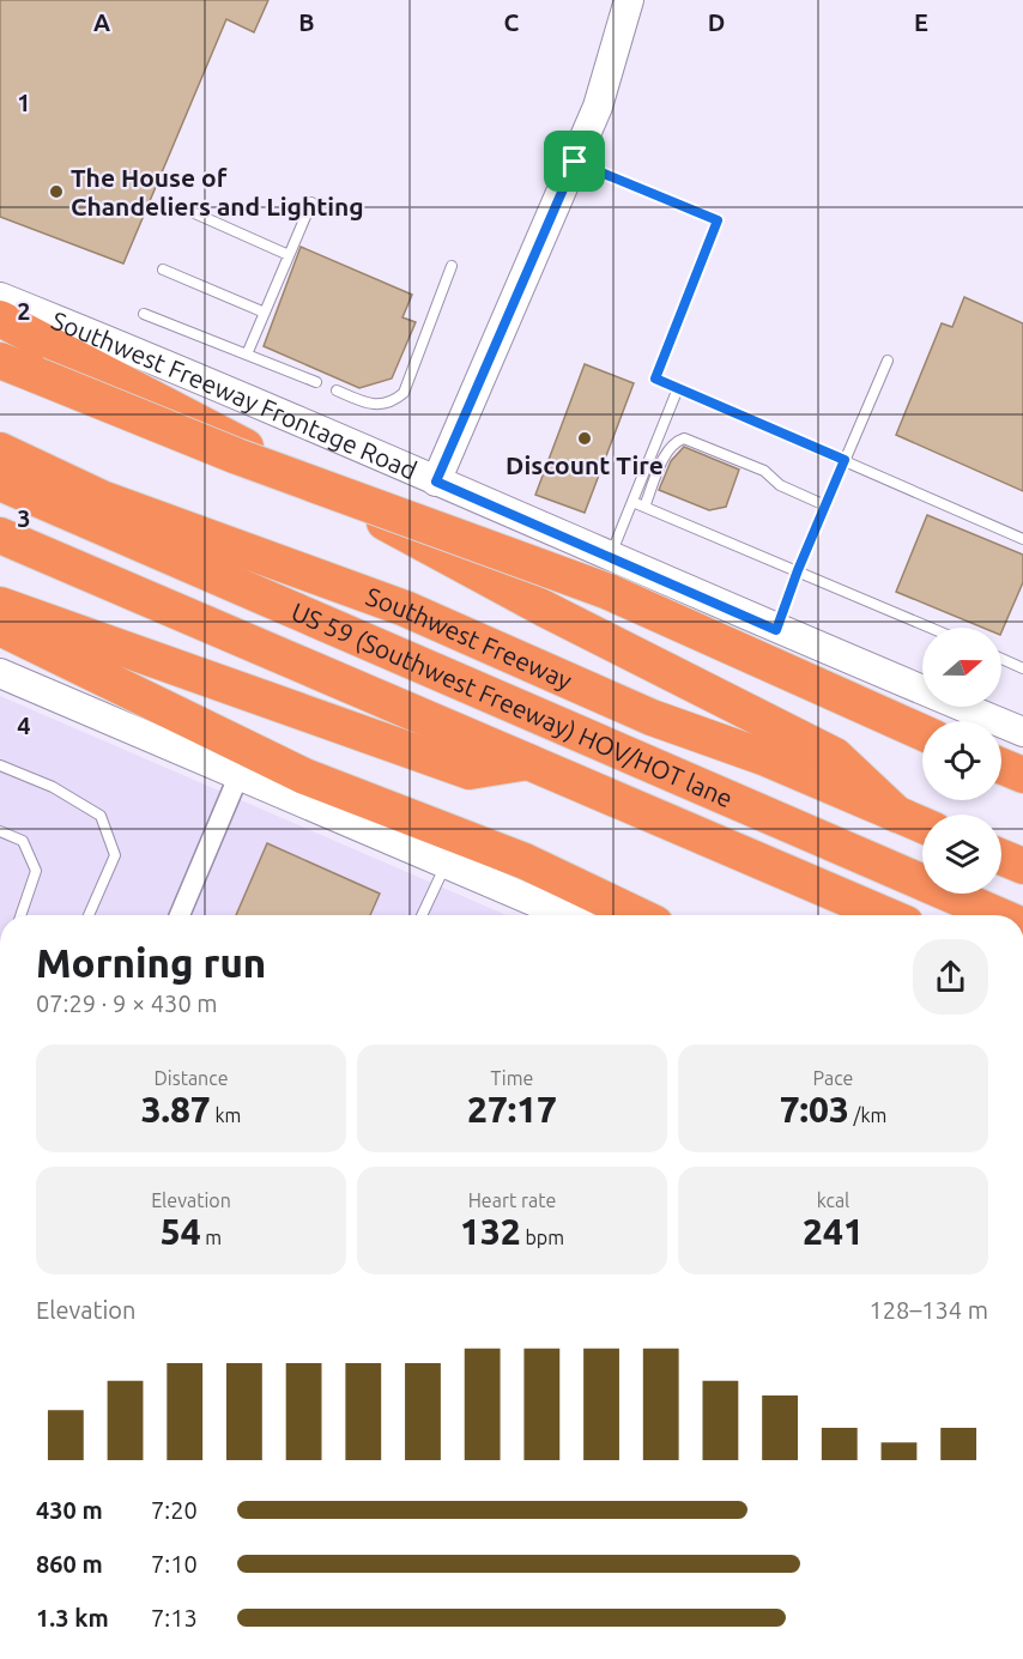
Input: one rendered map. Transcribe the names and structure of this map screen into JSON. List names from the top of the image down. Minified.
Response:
{"streets":{"highway":["Southwest Freeway","US 59 (Southwest Freeway) HOV/HOT lane"],"main road":["Southwest Freeway Frontage Road"]},"places":["The House of Chandeliers and Lighting","Discount Tire"],"north":"right","page":{"heading":["Morning run","07:29 · 9 × 430 m"],"stats":[["Distance","3.87 km"],["Time","27:17"],["Pace","7:03 /km"],["Elevation","54 m"],["Heart rate","132 bpm"],["kcal","241"]],"chart":["Elevation","128–134 m"],"list":[{"name":"430 m","note":"7:20"},{"name":"860 m","note":"7:10"},{"name":"1.3 km","note":"7:13"}]},"grid":{"columns":["A","B","C","D","E"],"rows":["1","2","3","4"]}}
